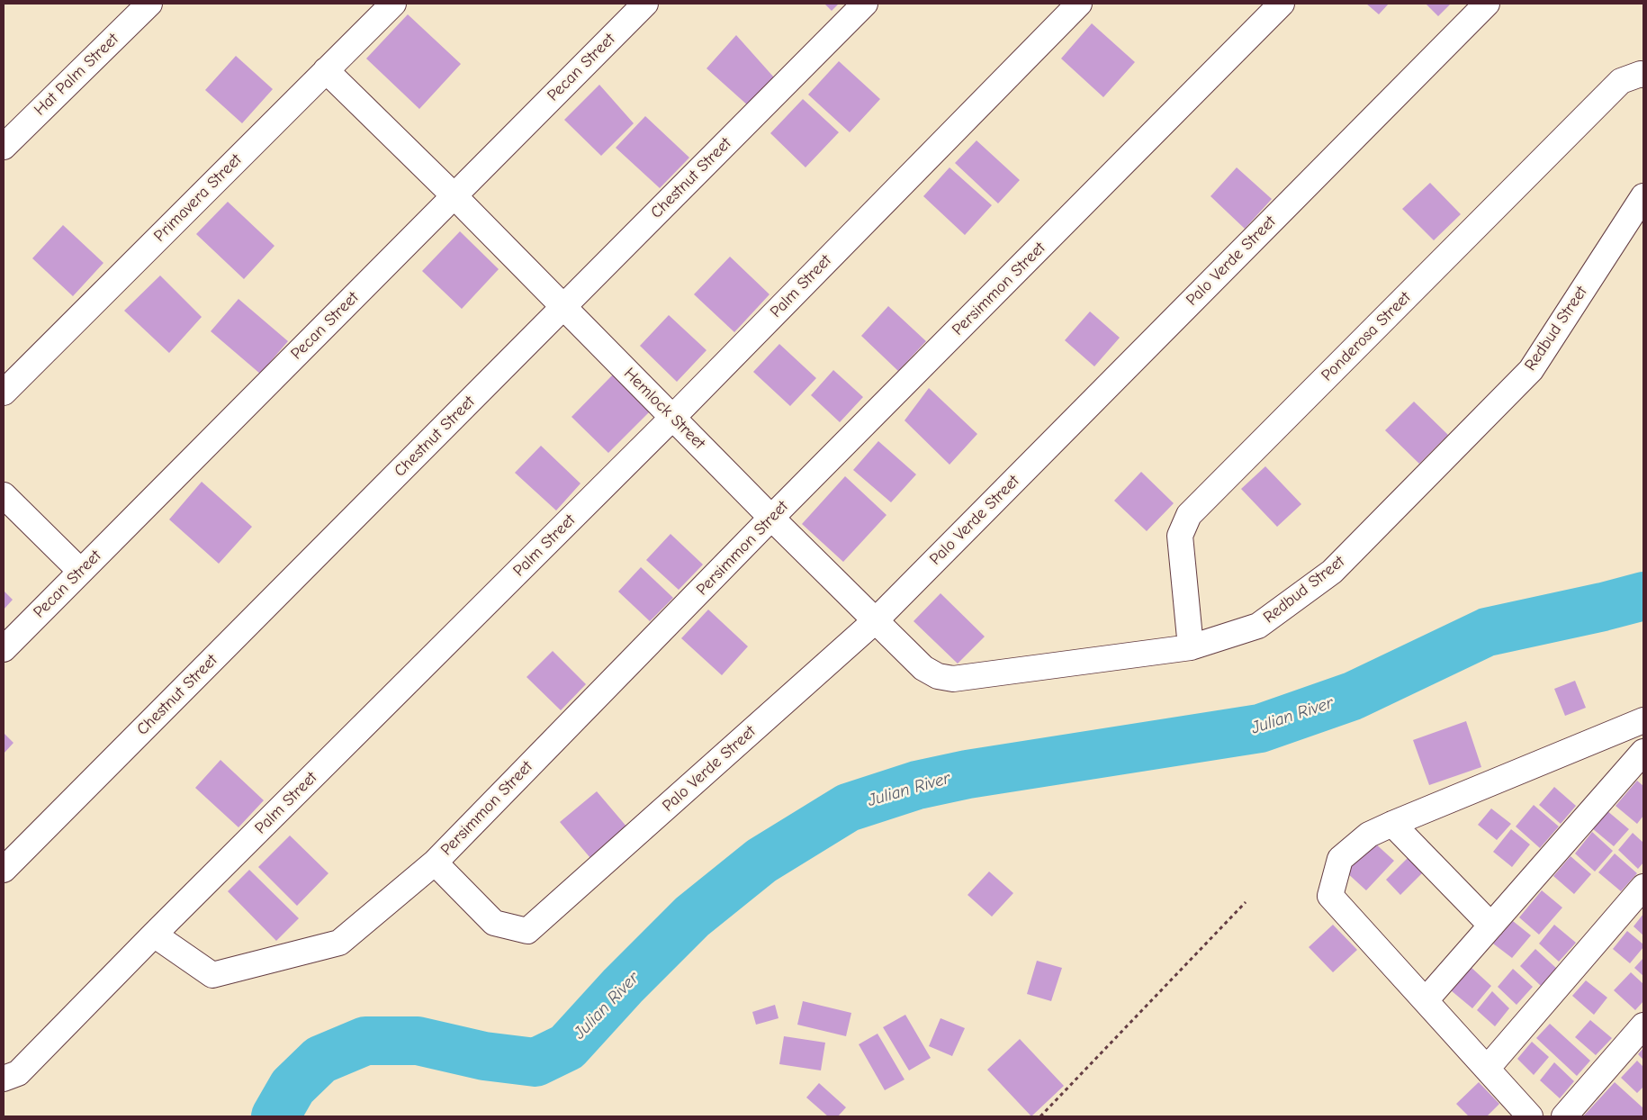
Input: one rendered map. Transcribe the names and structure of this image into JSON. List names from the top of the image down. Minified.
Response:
{"streets":{"street":["Pecan Street","Hat Palm Street","Chestnut Street","Primavera Street","Palo Verde Street","Palm Street","Persimmon Street","Redbud Street","Ponderosa Street","Hemlock Street"]},"crossings":[["Pecan Street","Hemlock Street"],["Chestnut Street","Hemlock Street"],["Primavera Street","Hemlock Street"],["Palo Verde Street","Persimmon Street"],["Palo Verde Street","Redbud Street"],["Palo Verde Street","Hemlock Street"],["Palm Street","Persimmon Street"],["Palm Street","Hemlock Street"],["Persimmon Street","Hemlock Street"],["Redbud Street","Ponderosa Street"],["Redbud Street","Hemlock Street"]],"water":["Julian River"]}
